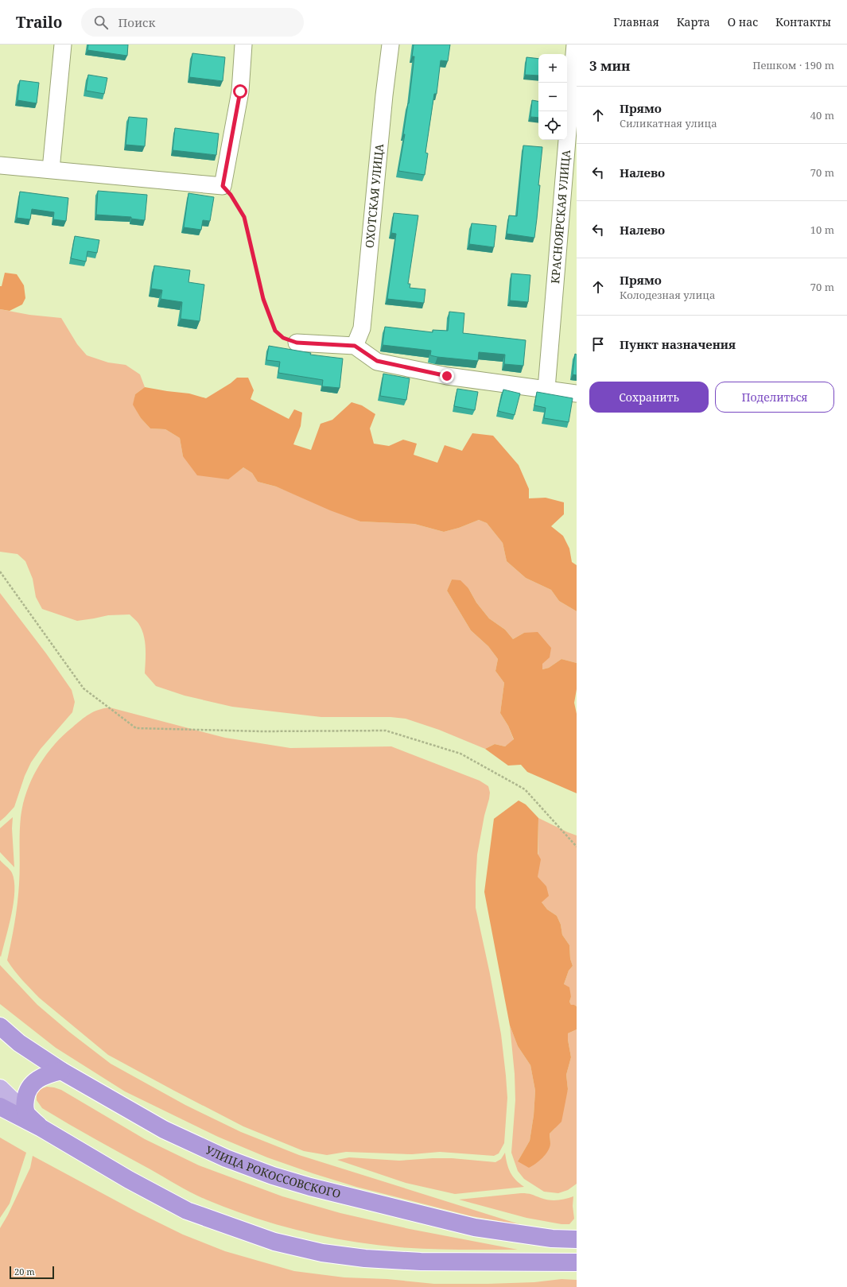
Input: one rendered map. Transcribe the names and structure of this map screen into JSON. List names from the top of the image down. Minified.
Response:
{"streets":{"highway":["УЛИЦА РОКОССОВСКОГО"],"street":["ОХОТСКАЯ УЛИЦА","КРАСНОЯРСКАЯ УЛИЦА"]},"scale_bar":"20 m","page":{"header":"Trailo","search":"Поиск","nav":["Главная","Карта","О нас","Контакты"],"heading":["3 мин","Пешком · 190 m"],"map_buttons":["+","−"],"list":[["Прямо","Силикатная улица","40 m"],["Налево","70 m"],["Налево","10 m"],["Прямо","Колодезная улица","70 m"],"Пункт назначения"],"buttons":["Сохранить","Поделиться"],"scale":"20 m"}}
